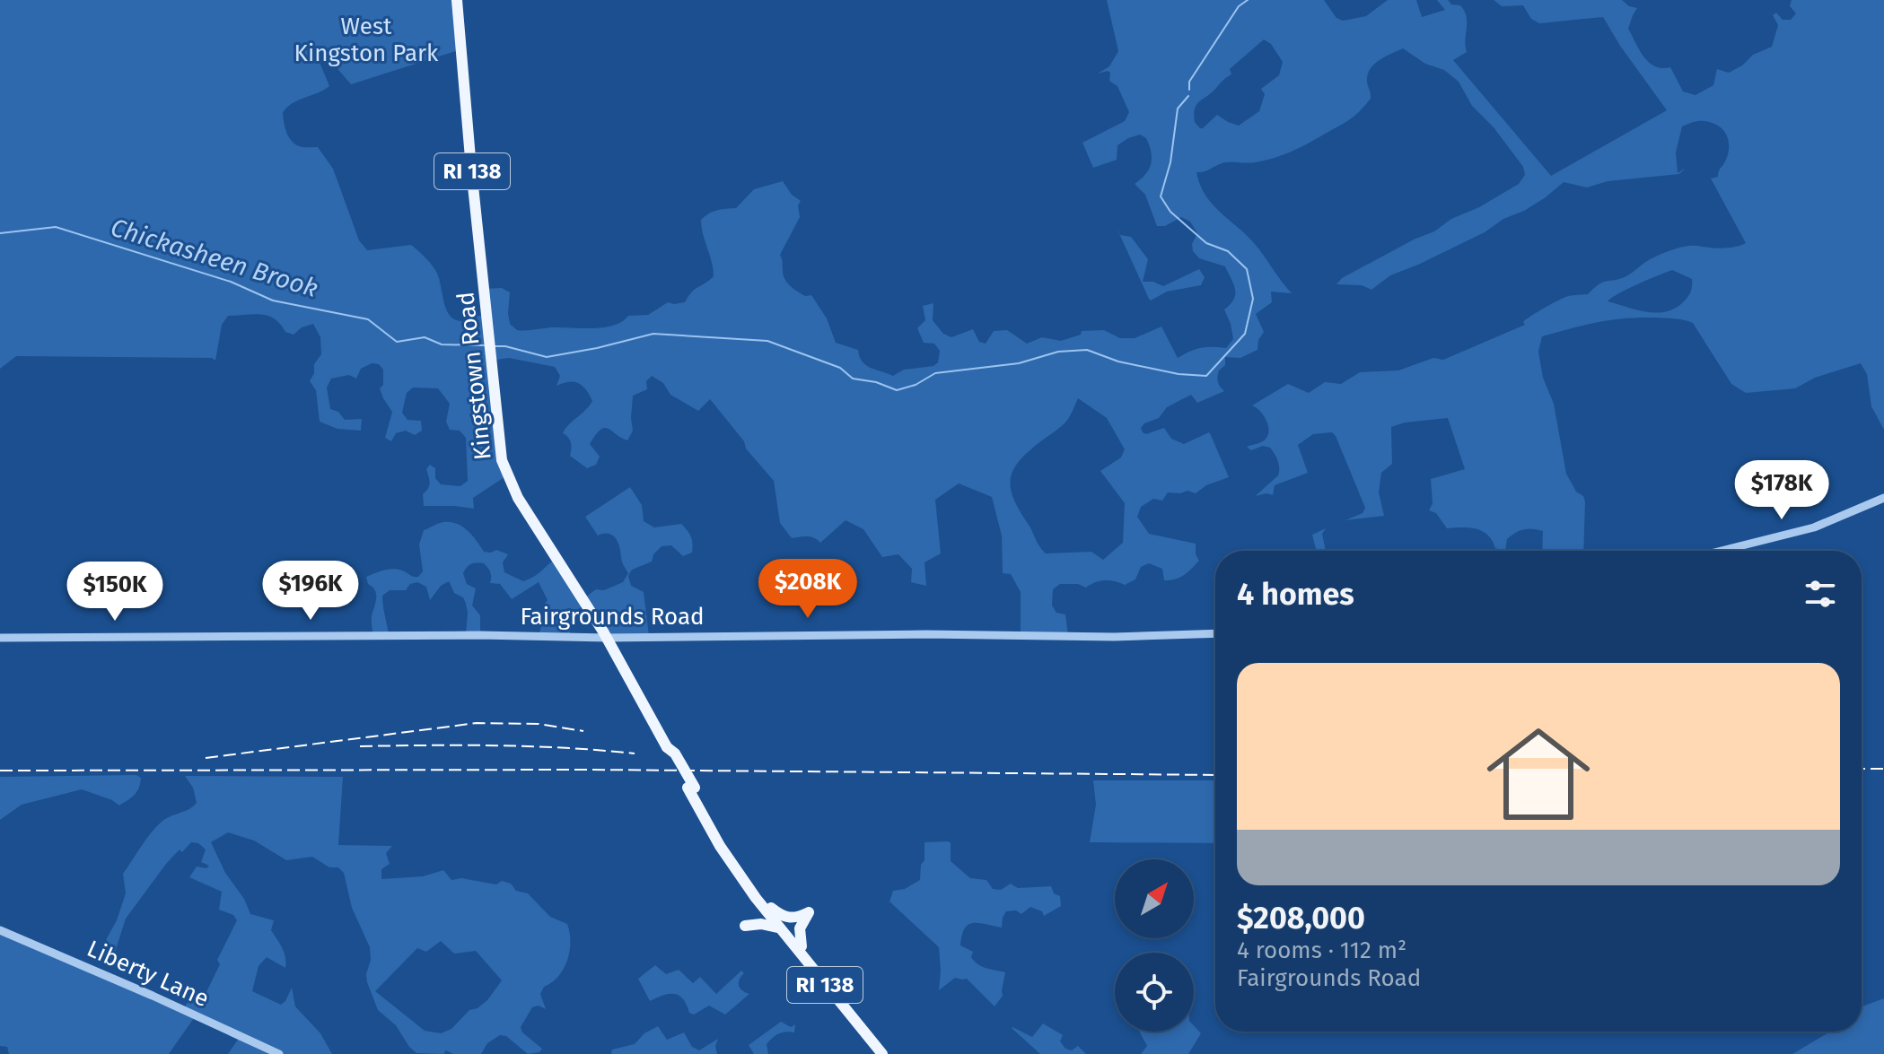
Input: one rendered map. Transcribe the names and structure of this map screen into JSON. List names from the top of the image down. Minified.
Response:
{"streets":{"main road":["RI 138","Kingstown Road"],"street":["Fairgrounds Road","Liberty Lane"]},"crossings":[["Kingstown Road","Fairgrounds Road"]],"water":["Chickasheen Brook"],"parks":["West Kingston Park"],"north":"top right","page":{"price":["$178K","$208K","$196K","$150K"],"heading":"4 homes","list":[{"name":"$208,000","note":"4 rooms · 112 m² · Fairgrounds Road"}]}}
